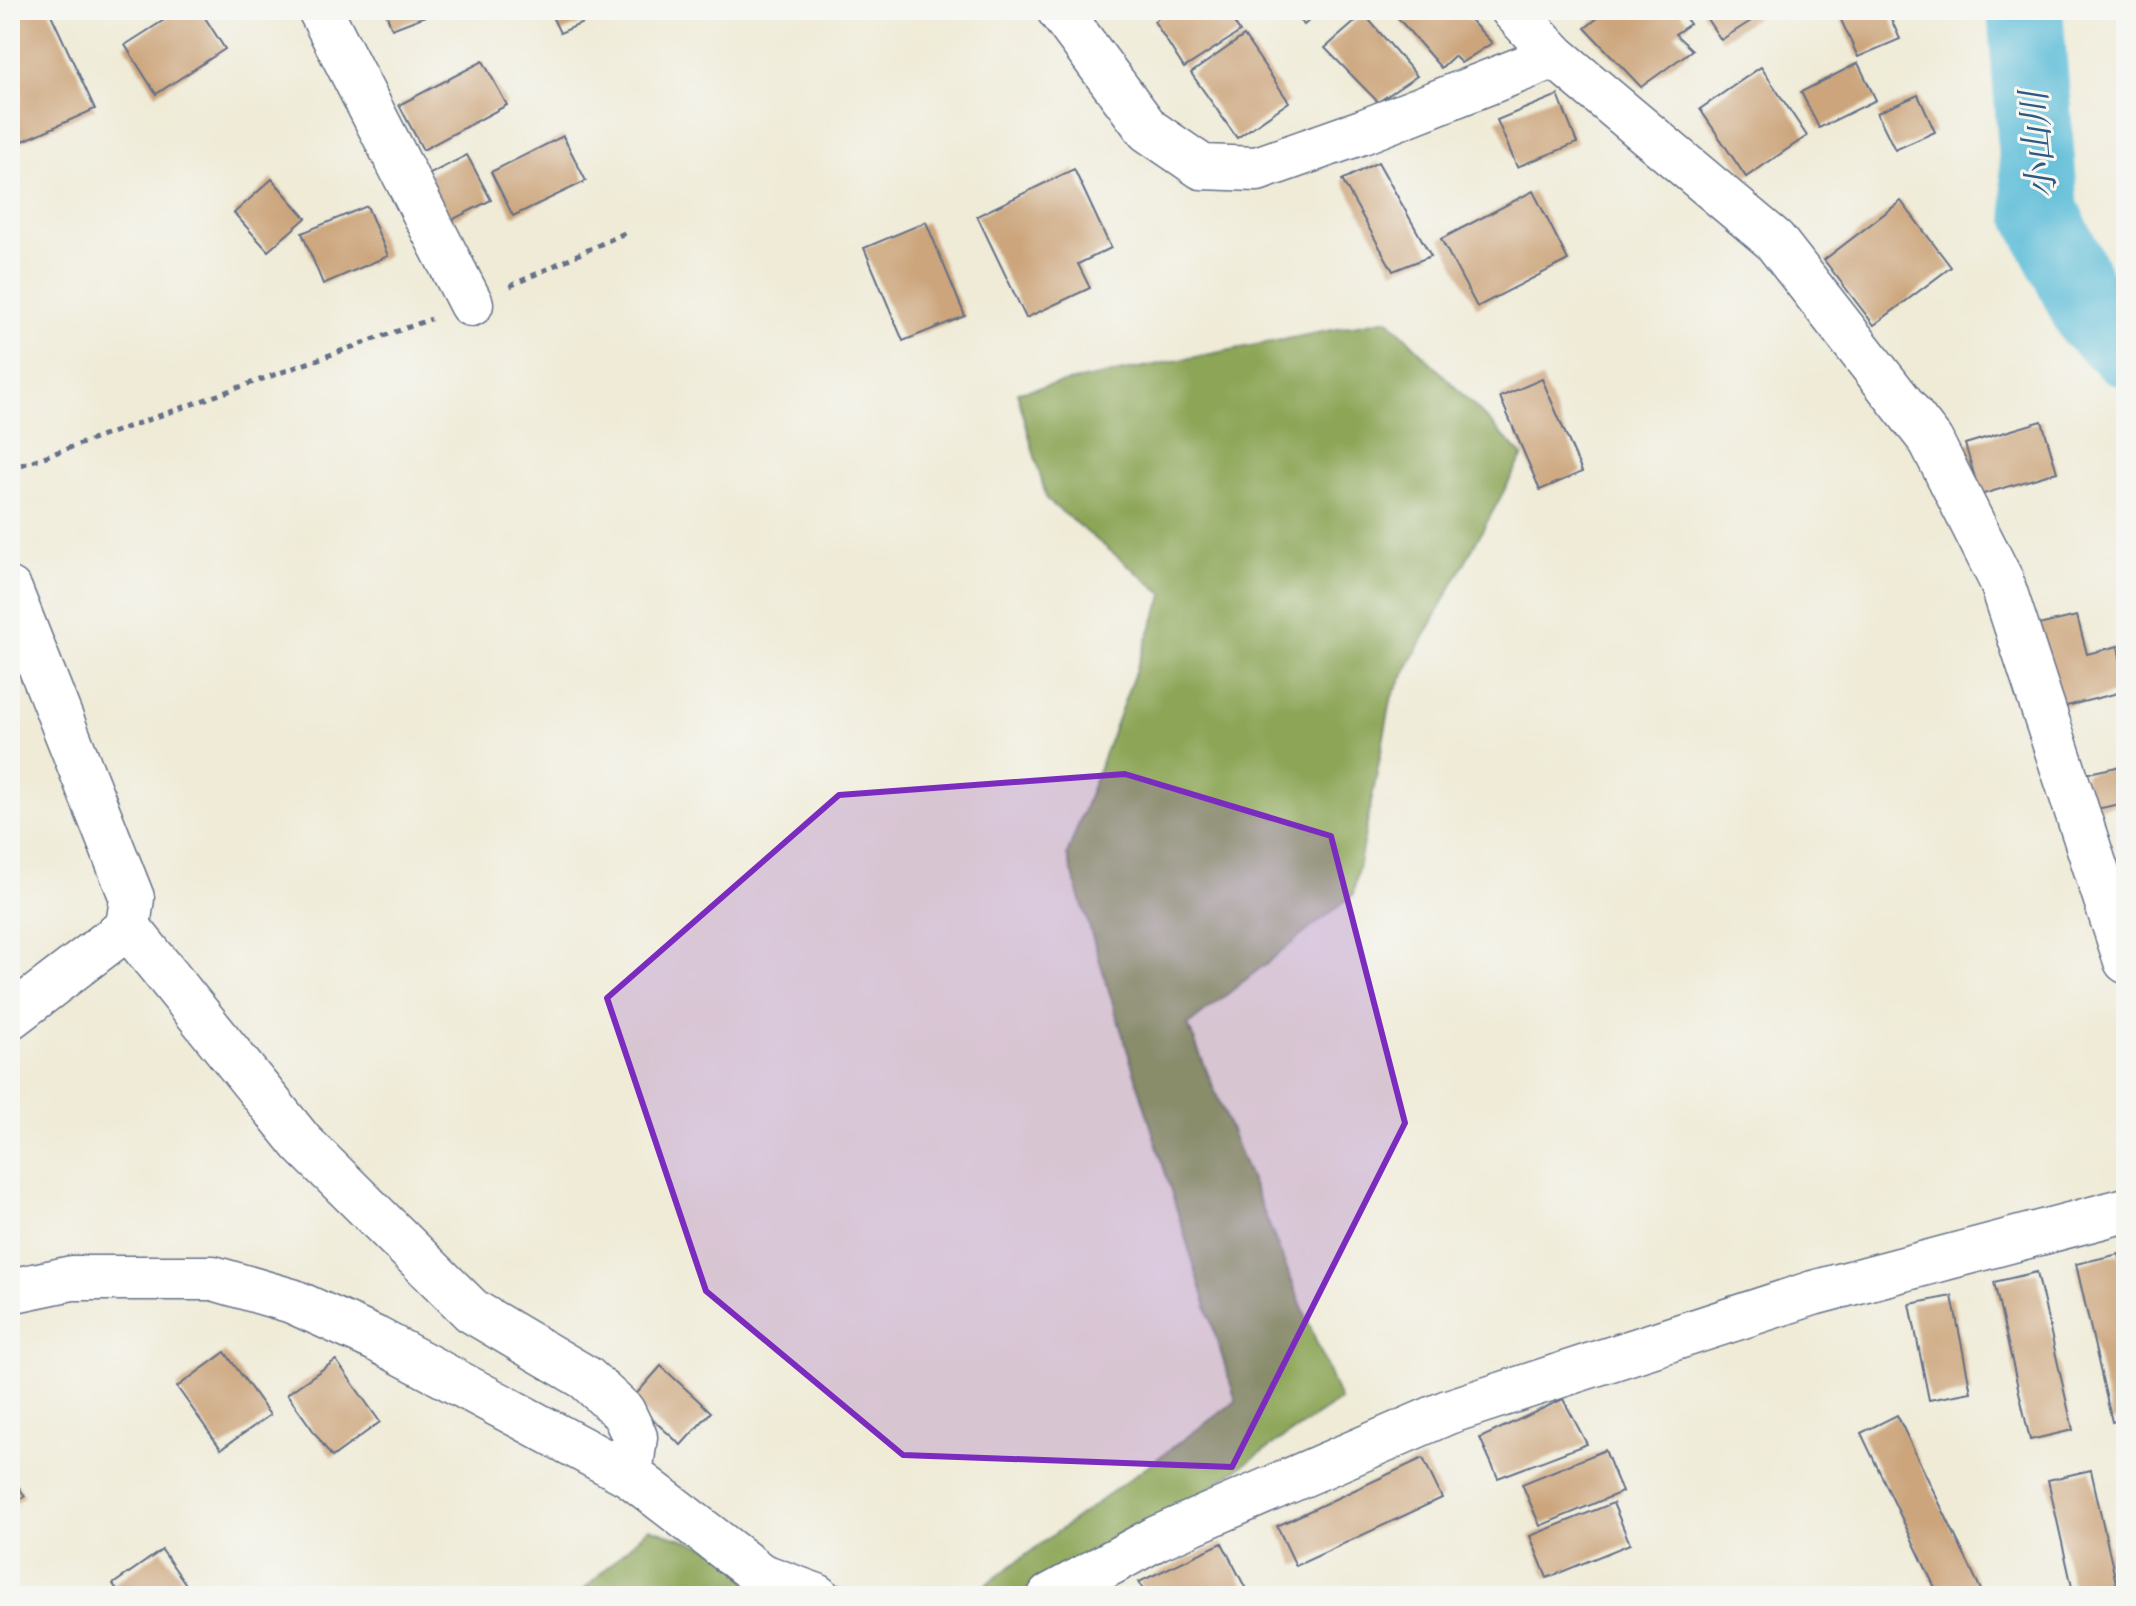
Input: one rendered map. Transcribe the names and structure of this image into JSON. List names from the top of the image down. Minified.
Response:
{"water":["小山川"]}
